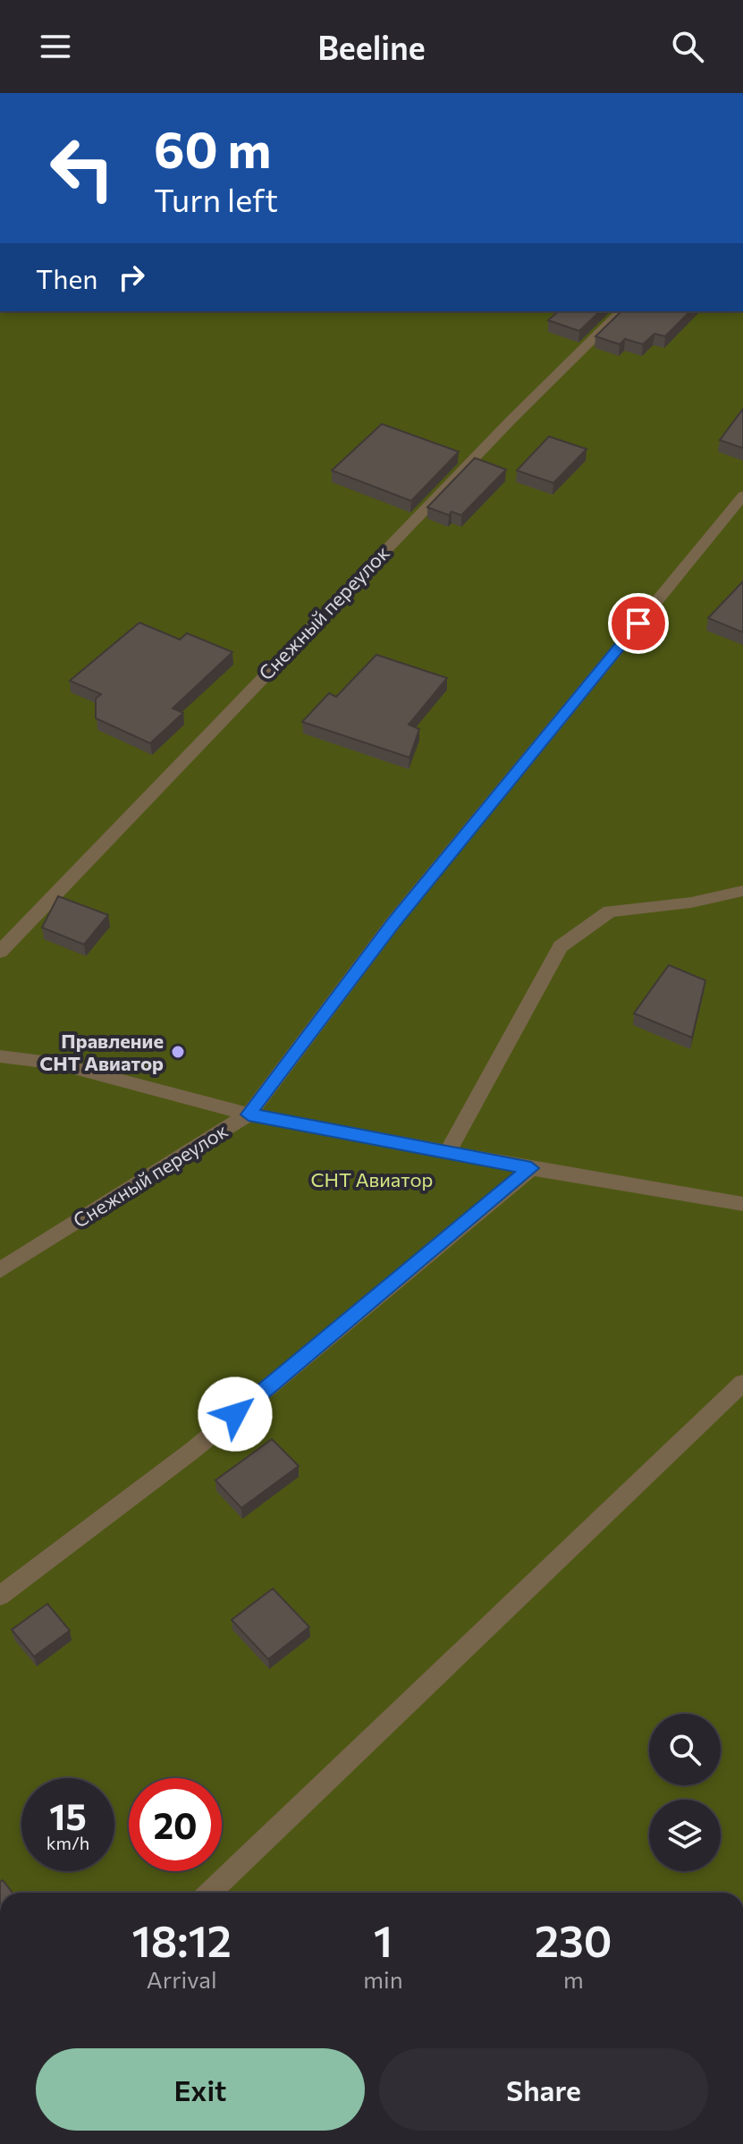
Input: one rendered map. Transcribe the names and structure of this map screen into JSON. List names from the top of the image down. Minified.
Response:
{"streets":{"lane":["Снежный переулок"]},"parks":["СНТ Авиатор"],"places":["Правление СНТ Авиатор"],"page":{"header":"Beeline","turn":["60 m","Turn left"],"then":"Then","speed":"15 km/h","limit":"20","eta":["18:12","Arrival","1","min","230","m"],"buttons":["Exit","Share"]}}
